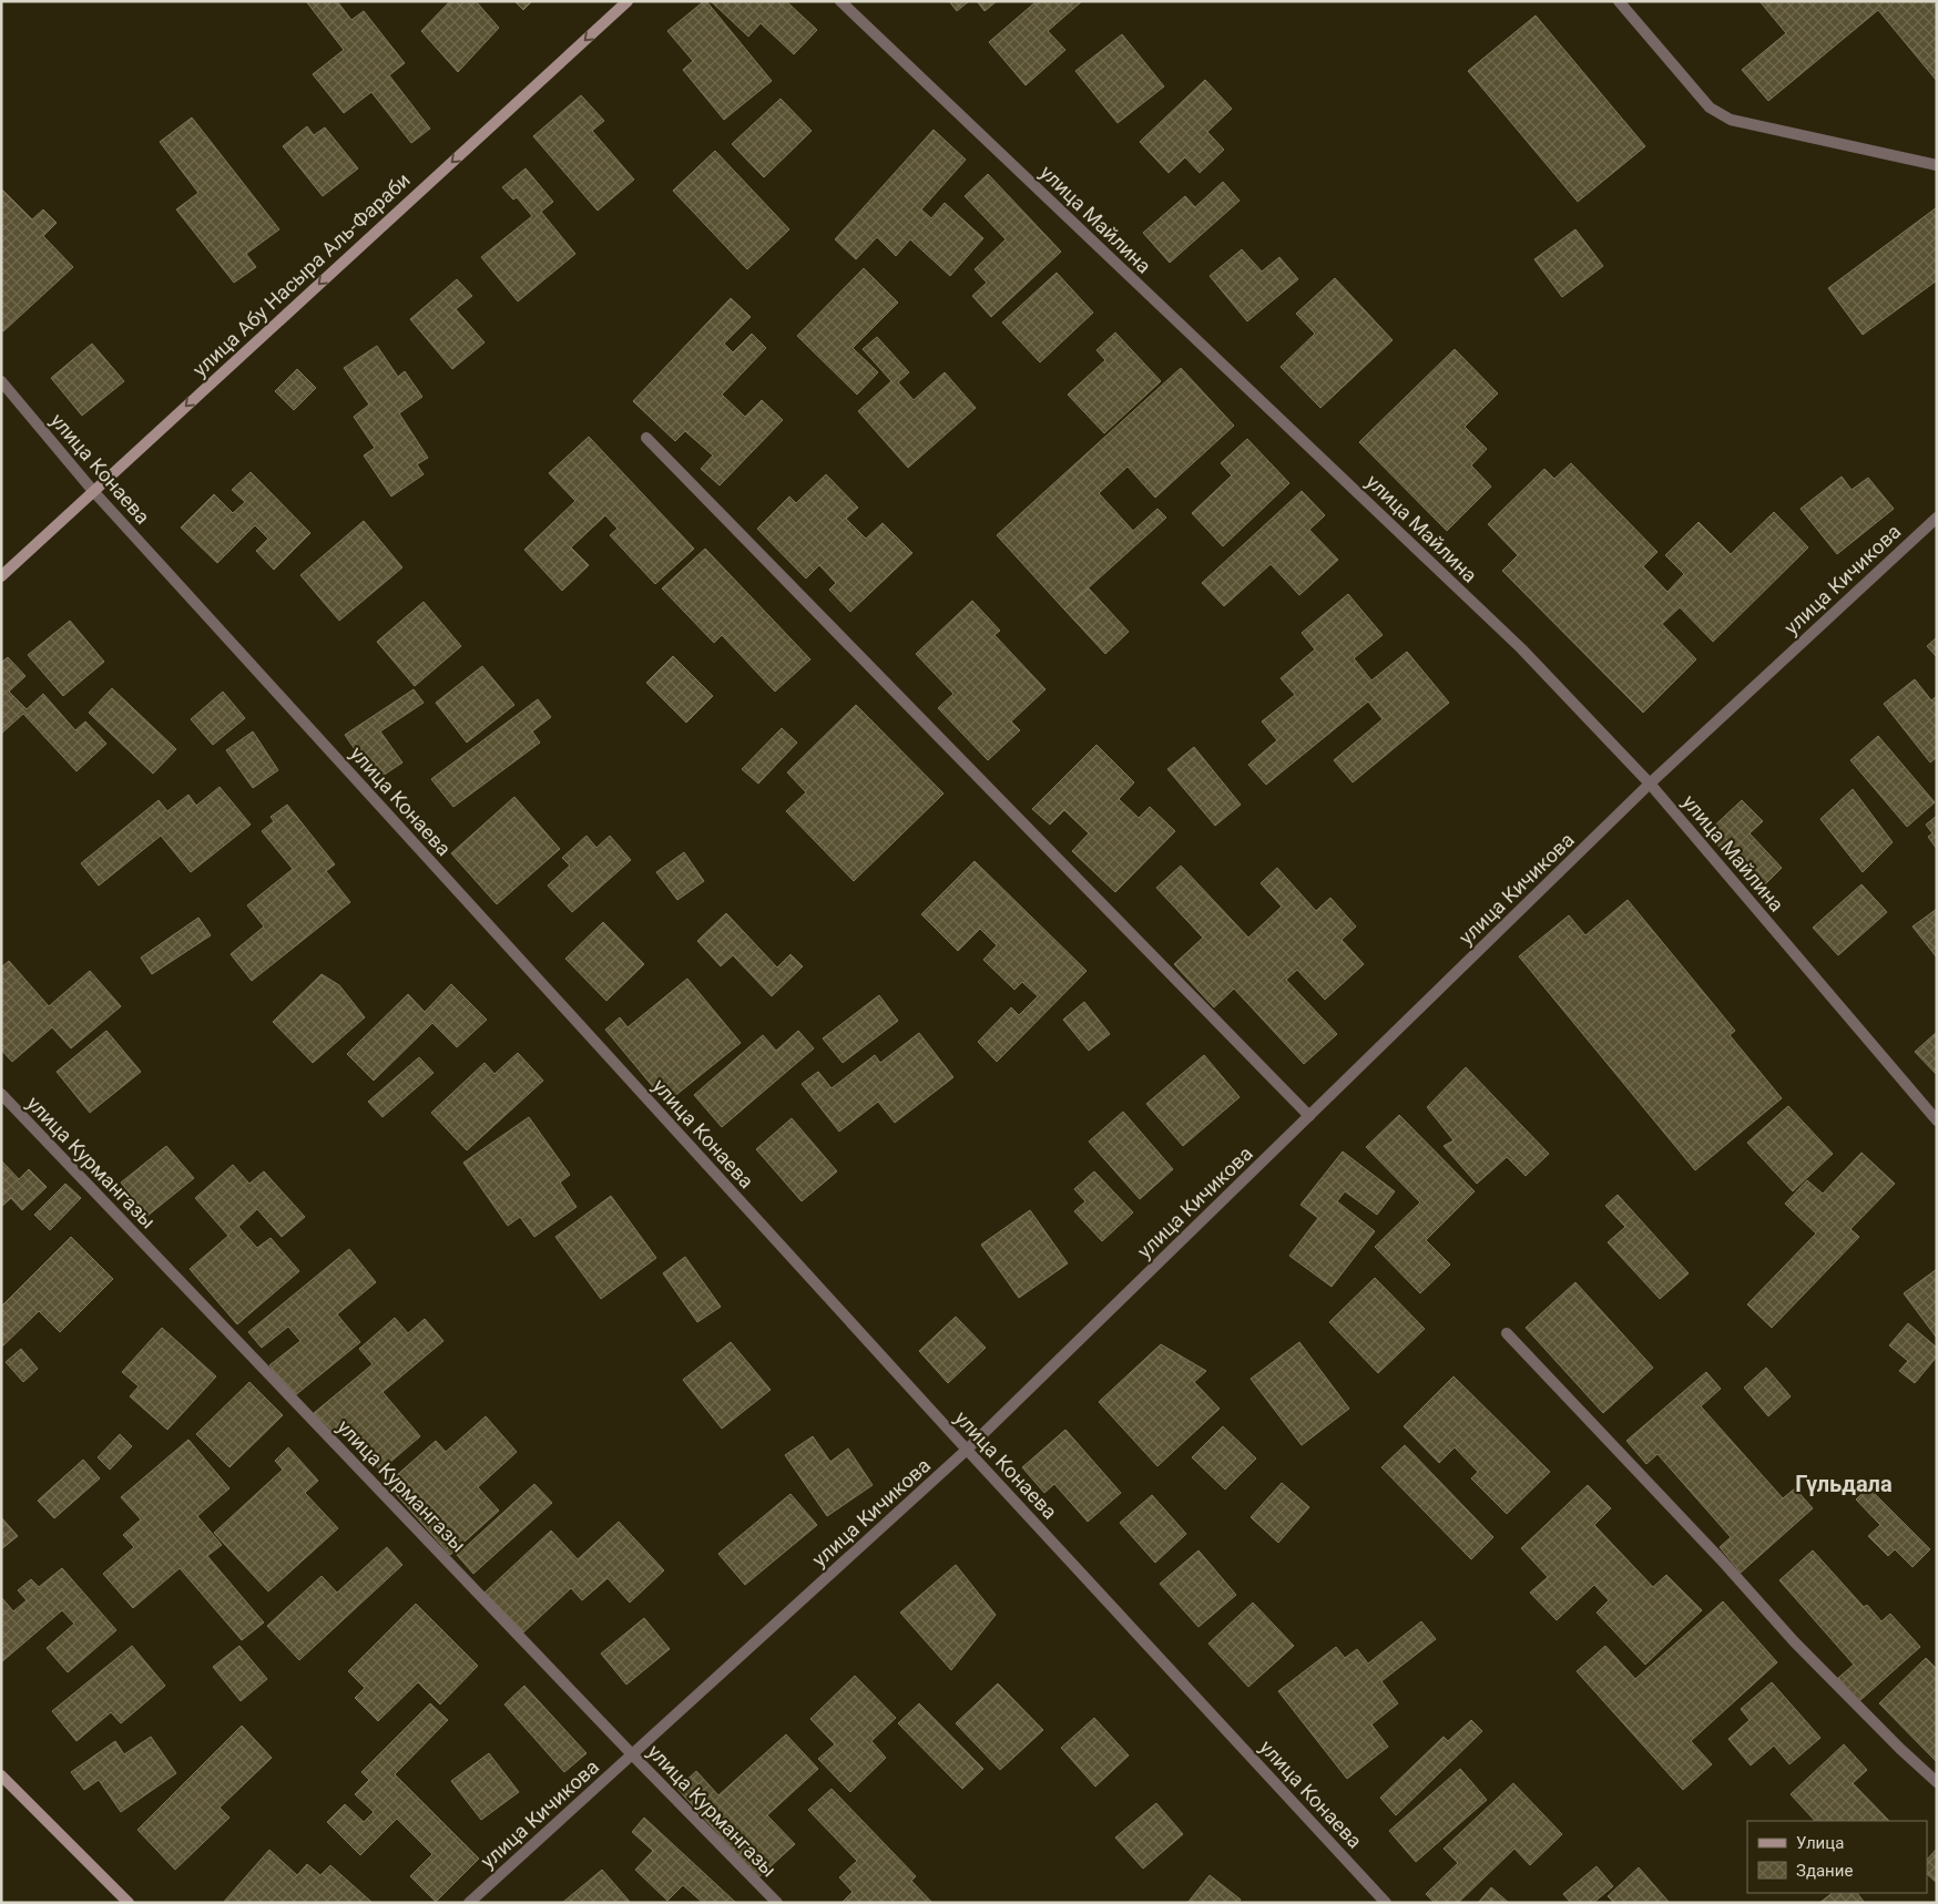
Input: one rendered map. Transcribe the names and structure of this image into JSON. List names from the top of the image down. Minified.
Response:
{"streets":{"street":["улица Майлина","улица Абу Насыра Аль-Фараби","улица Конаева","улица Кичикова","улица Курмангазы"]},"crossings":[["улица Майлина","улица Кичикова"],["улица Абу Насыра Аль-Фараби","улица Конаева"],["улица Конаева","улица Кичикова"],["улица Кичикова","улица Курмангазы"]],"one_way":["улица Абу Насыра Аль-Фараби"],"districts":["Гүльдала"],"legend":["Улица","Здание"]}
